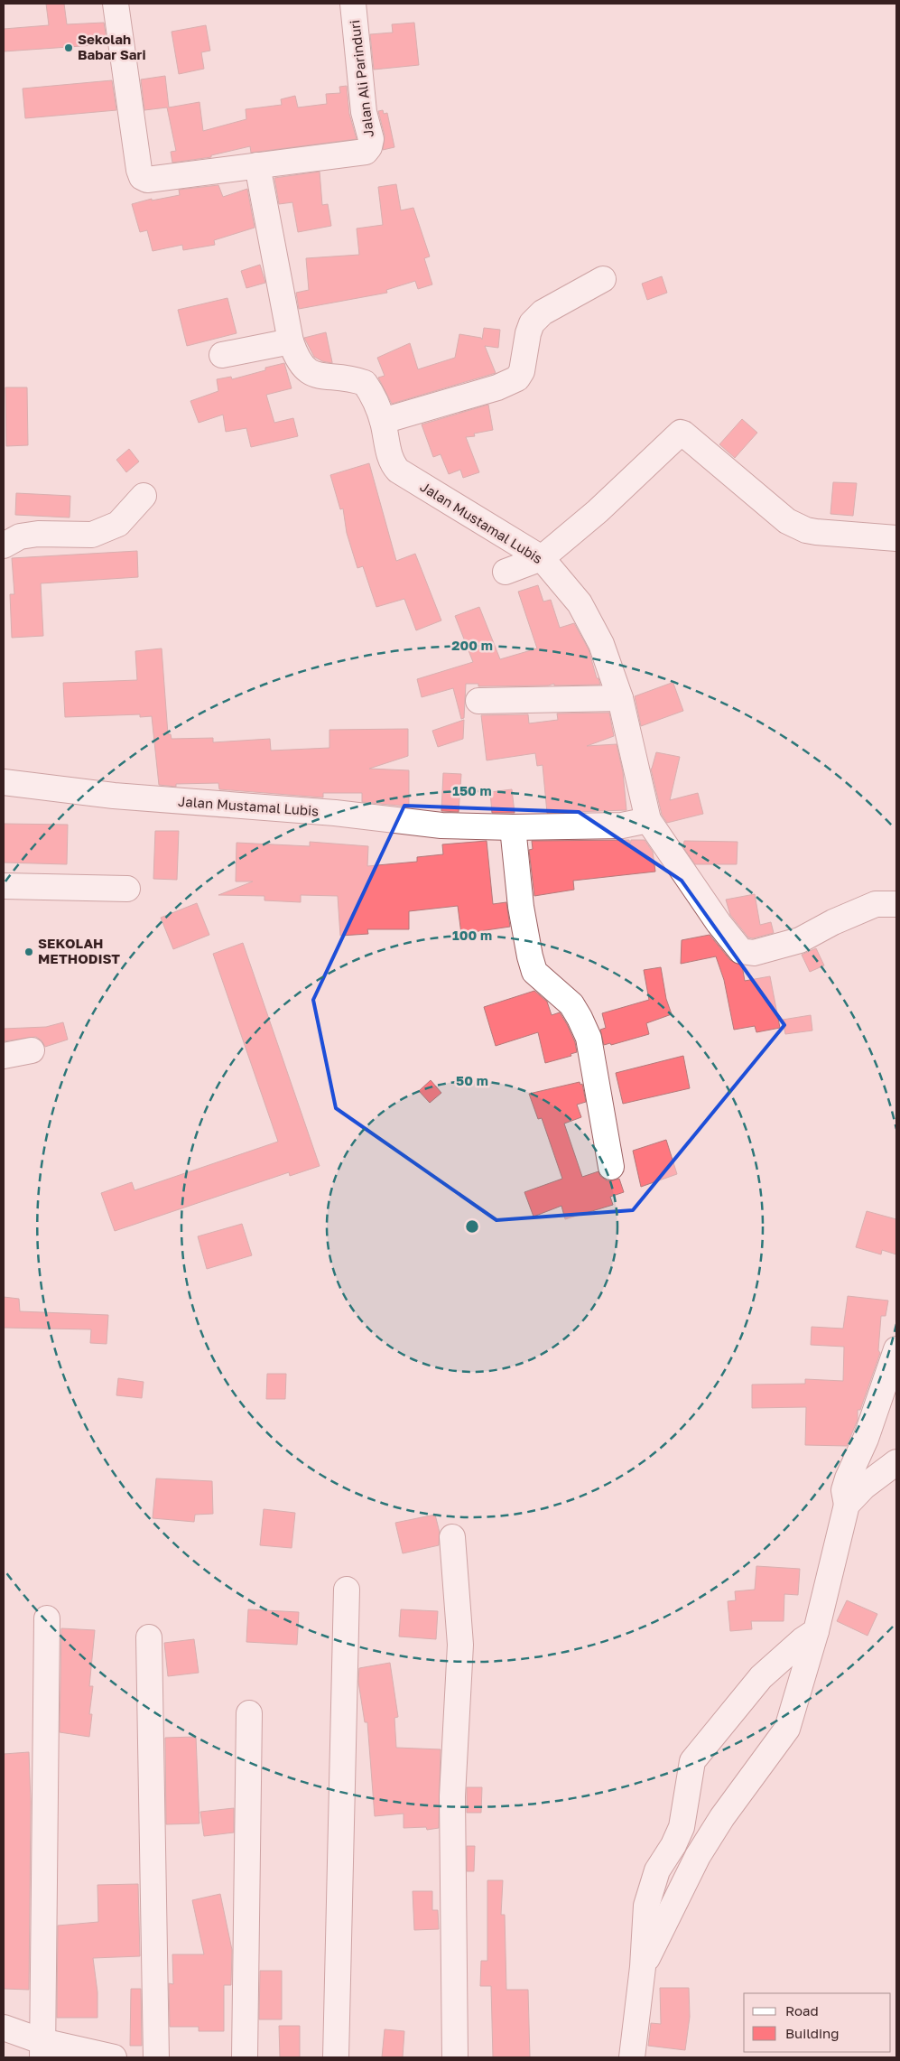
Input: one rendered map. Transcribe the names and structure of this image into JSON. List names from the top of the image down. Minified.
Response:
{"streets":{"street":["Jalan Ali Parinduri","Jalan Mustamal Lubis"]},"crossings":[["Jalan Ali Parinduri","Jalan Mustamal Lubis"]],"places":["Sekolah Babar Sari","SEKOLAH METHODIST"],"legend":["Road","Building"],"rings":["200 m","150 m","100 m","50 m"]}
